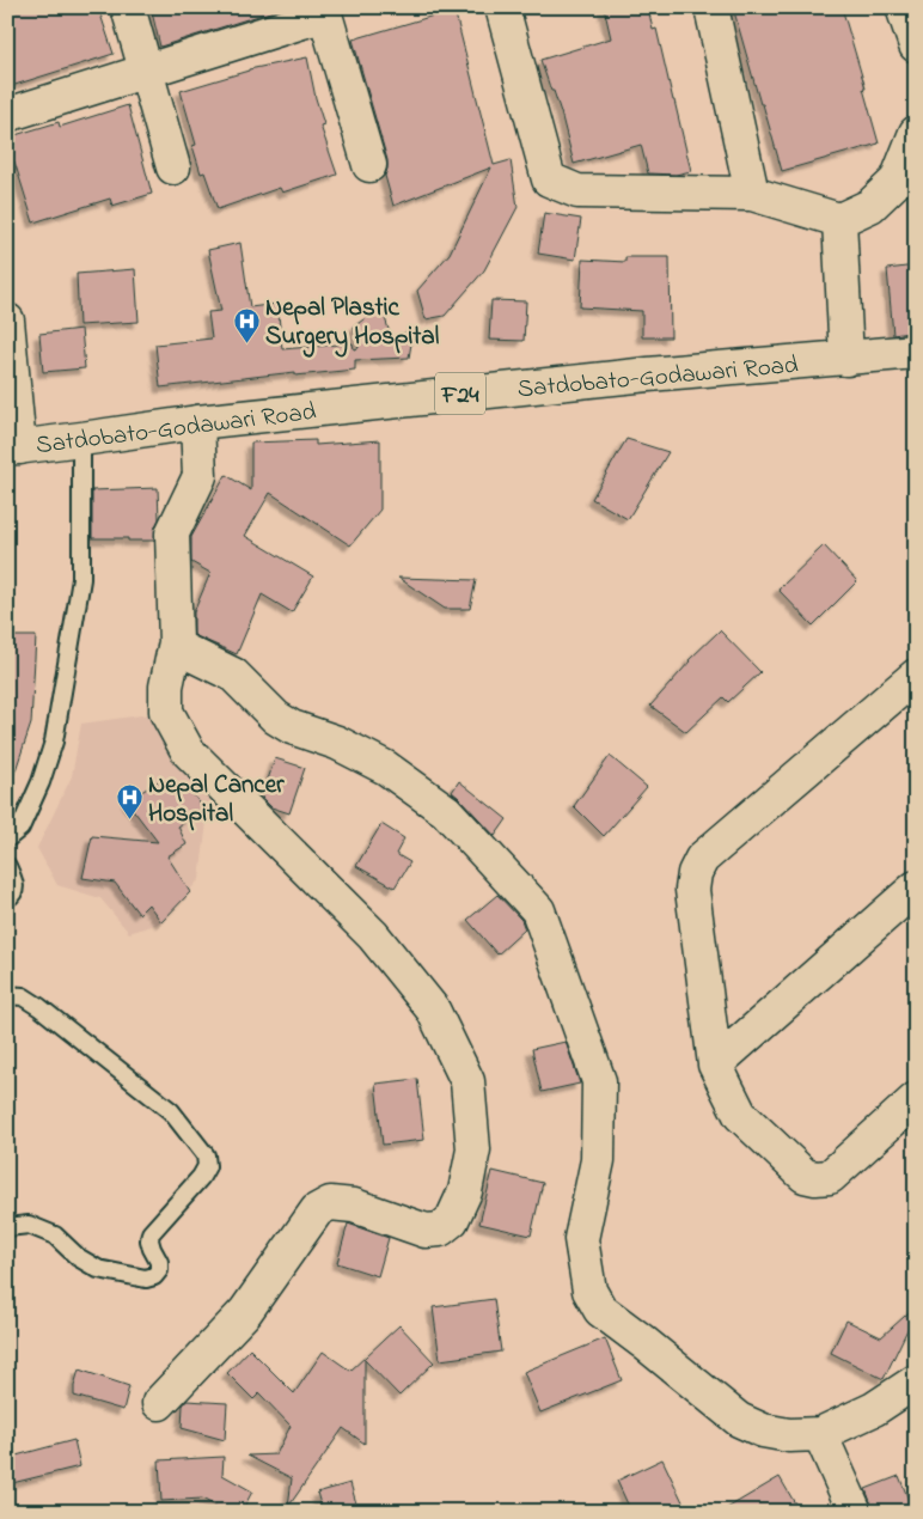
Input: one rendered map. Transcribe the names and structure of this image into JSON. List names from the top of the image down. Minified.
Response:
{"streets":{"street":["Satdobato-Godawari Road","F24"]},"places":{"hospital":["Nepal Plastic Surgery Hospital","Nepal Cancer Hospital"]}}
